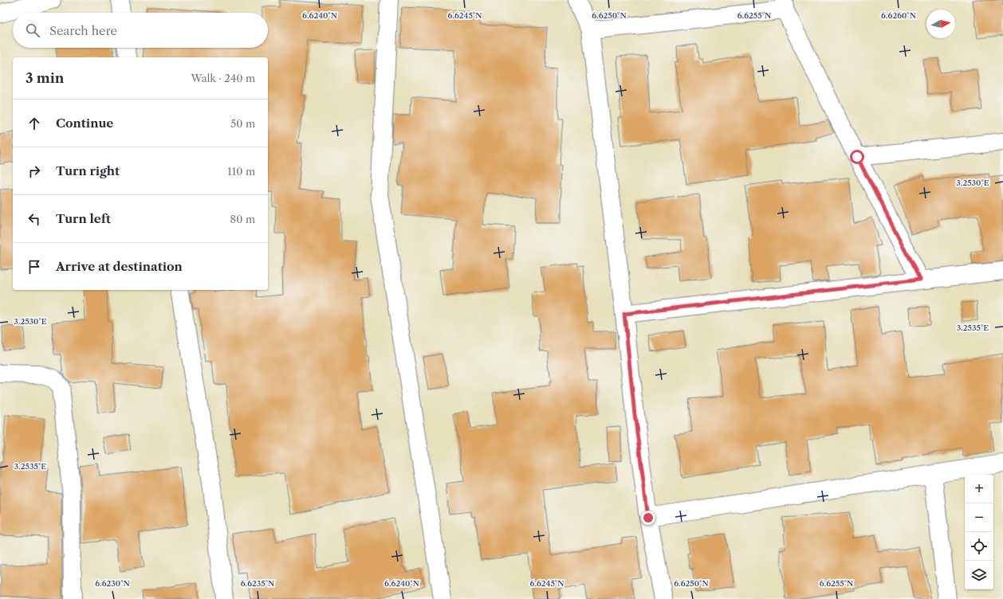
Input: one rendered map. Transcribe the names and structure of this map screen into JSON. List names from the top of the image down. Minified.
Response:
{"north":"right","page":{"search":"Search here","heading":["3 min","Walk · 240 m"],"list":[["Continue","50 m"],["Turn right","110 m"],["Turn left","80 m"],"Arrive at destination"],"map_buttons":["+","−"]},"coordinates":["6.6240°N","6.6245°N","6.6250°N","6.6255°N","6.6260°N","3.2530°E","3.2535°E","6.6230°N","6.6235°N"]}
